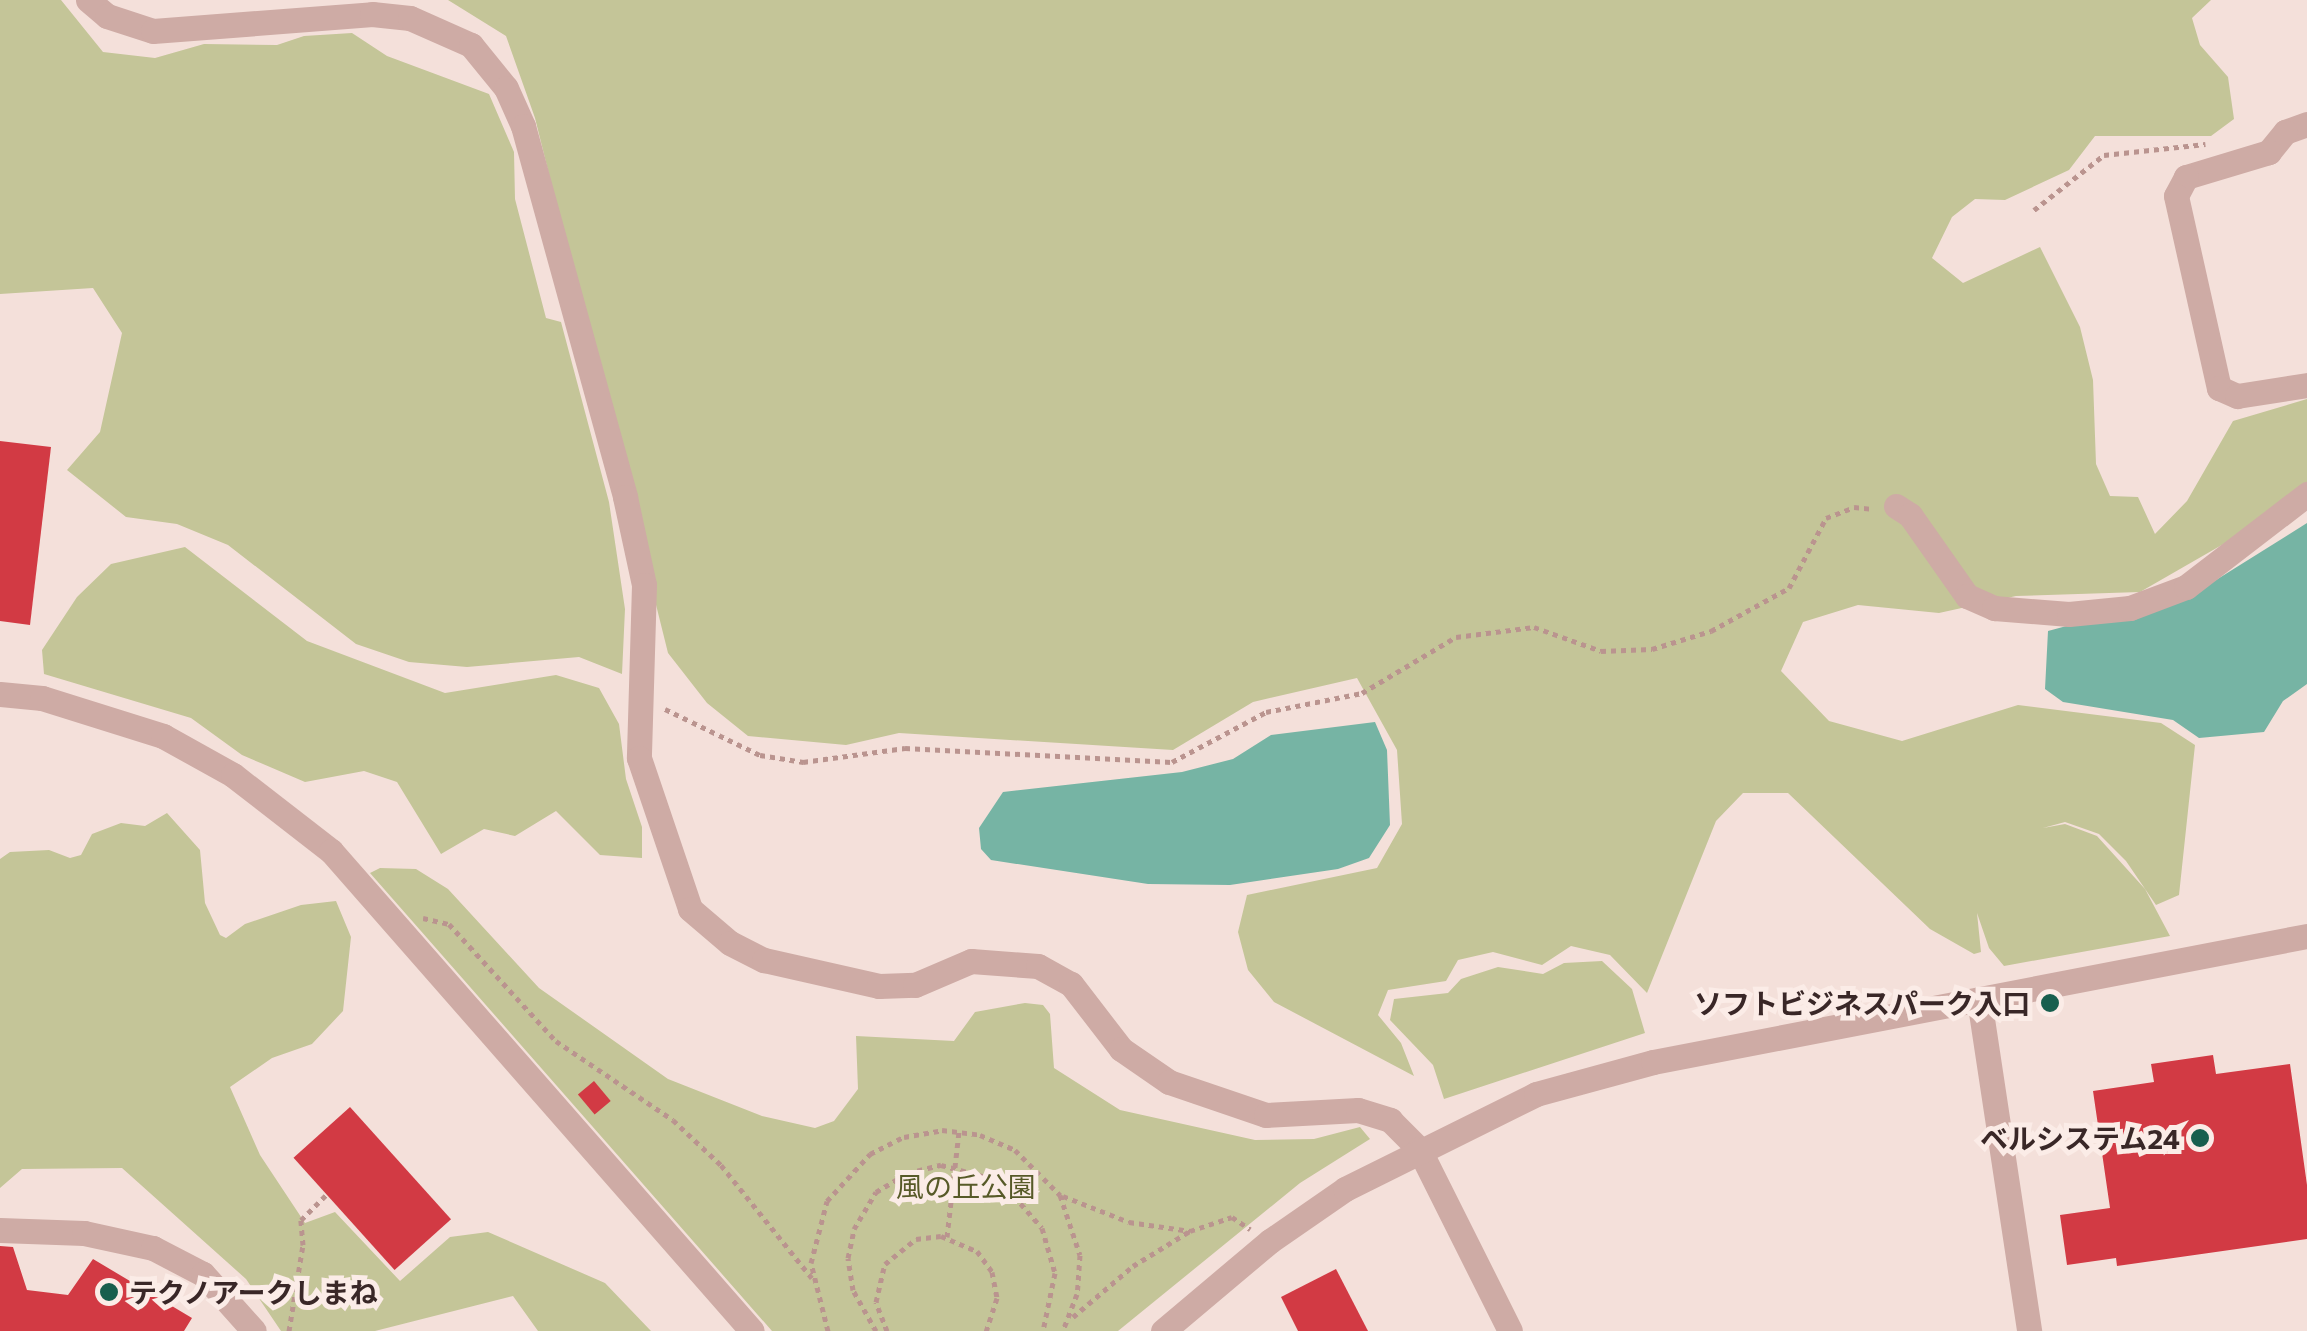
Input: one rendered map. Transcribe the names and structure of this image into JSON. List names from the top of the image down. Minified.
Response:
{"parks":["風の丘公園"],"places":["ソフトビジネスパーク入口","ベルシステム24","テクノアークしまね"]}
